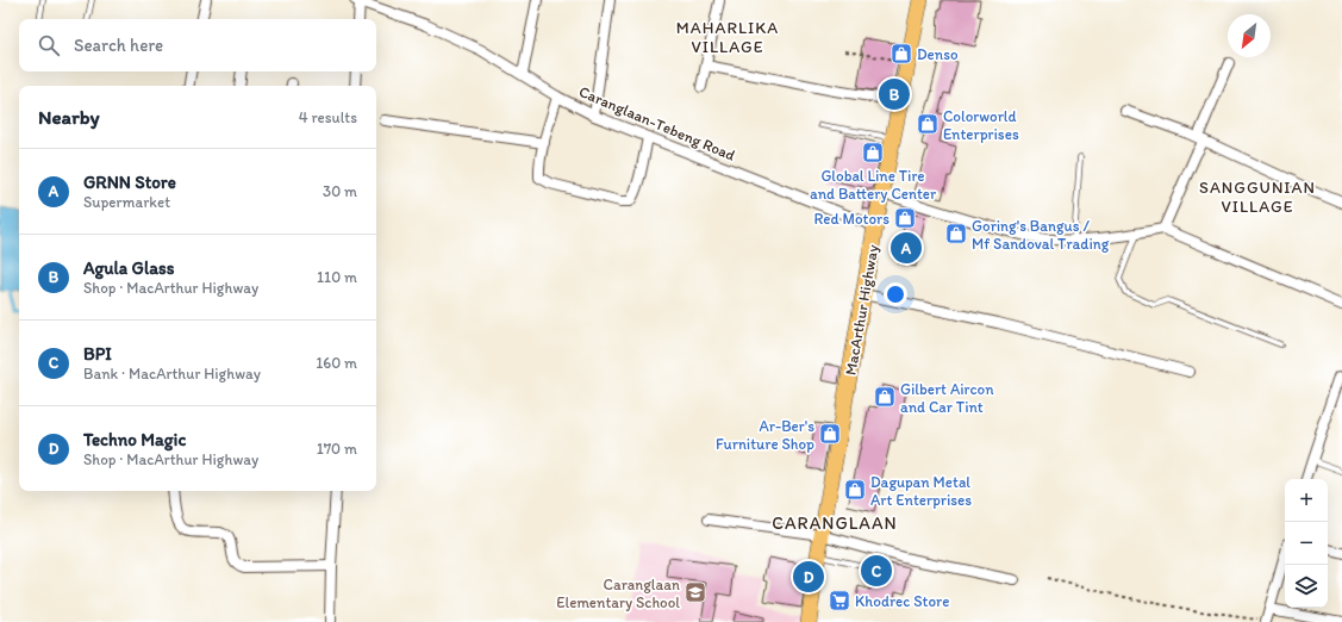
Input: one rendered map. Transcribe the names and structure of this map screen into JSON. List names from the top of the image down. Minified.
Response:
{"streets":{"main road":["MacArthur Highway"],"street":["Caranglaan-Tebeng Road"]},"crossings":[["Caranglaan-Tebeng Road","MacArthur Highway"]],"districts":["MAHARLIKA VILLAGE","SANGGUNIAN VILLAGE","CARANGLAAN"],"places":{"shop":["Denso","Colorworld Enterprises","Global Line Tire and Battery Center","Red Motors","Goring's Bangus / Mf Sandoval Trading","Gilbert Aircon and Car Tint","Ar-Ber's Furniture Shop","Dagupan Metal Art Enterprises"],"school or university":["Caranglaan Elementary School"],"supermarket":["Khodrec Store"]},"north":"bottom left","page":{"search":"Search here","pins":["B","A","C","D"],"heading":["Nearby","4 results"],"list":[{"mark":"A","name":"GRNN Store","note":"Supermarket","value":"30 m"},{"mark":"B","name":"Agula Glass","note":"Shop · MacArthur Highway","value":"110 m"},{"mark":"C","name":"BPI","note":"Bank · MacArthur Highway","value":"160 m"},{"mark":"D","name":"Techno Magic","note":"Shop · MacArthur Highway","value":"170 m"}],"map_buttons":["+","−"]}}
